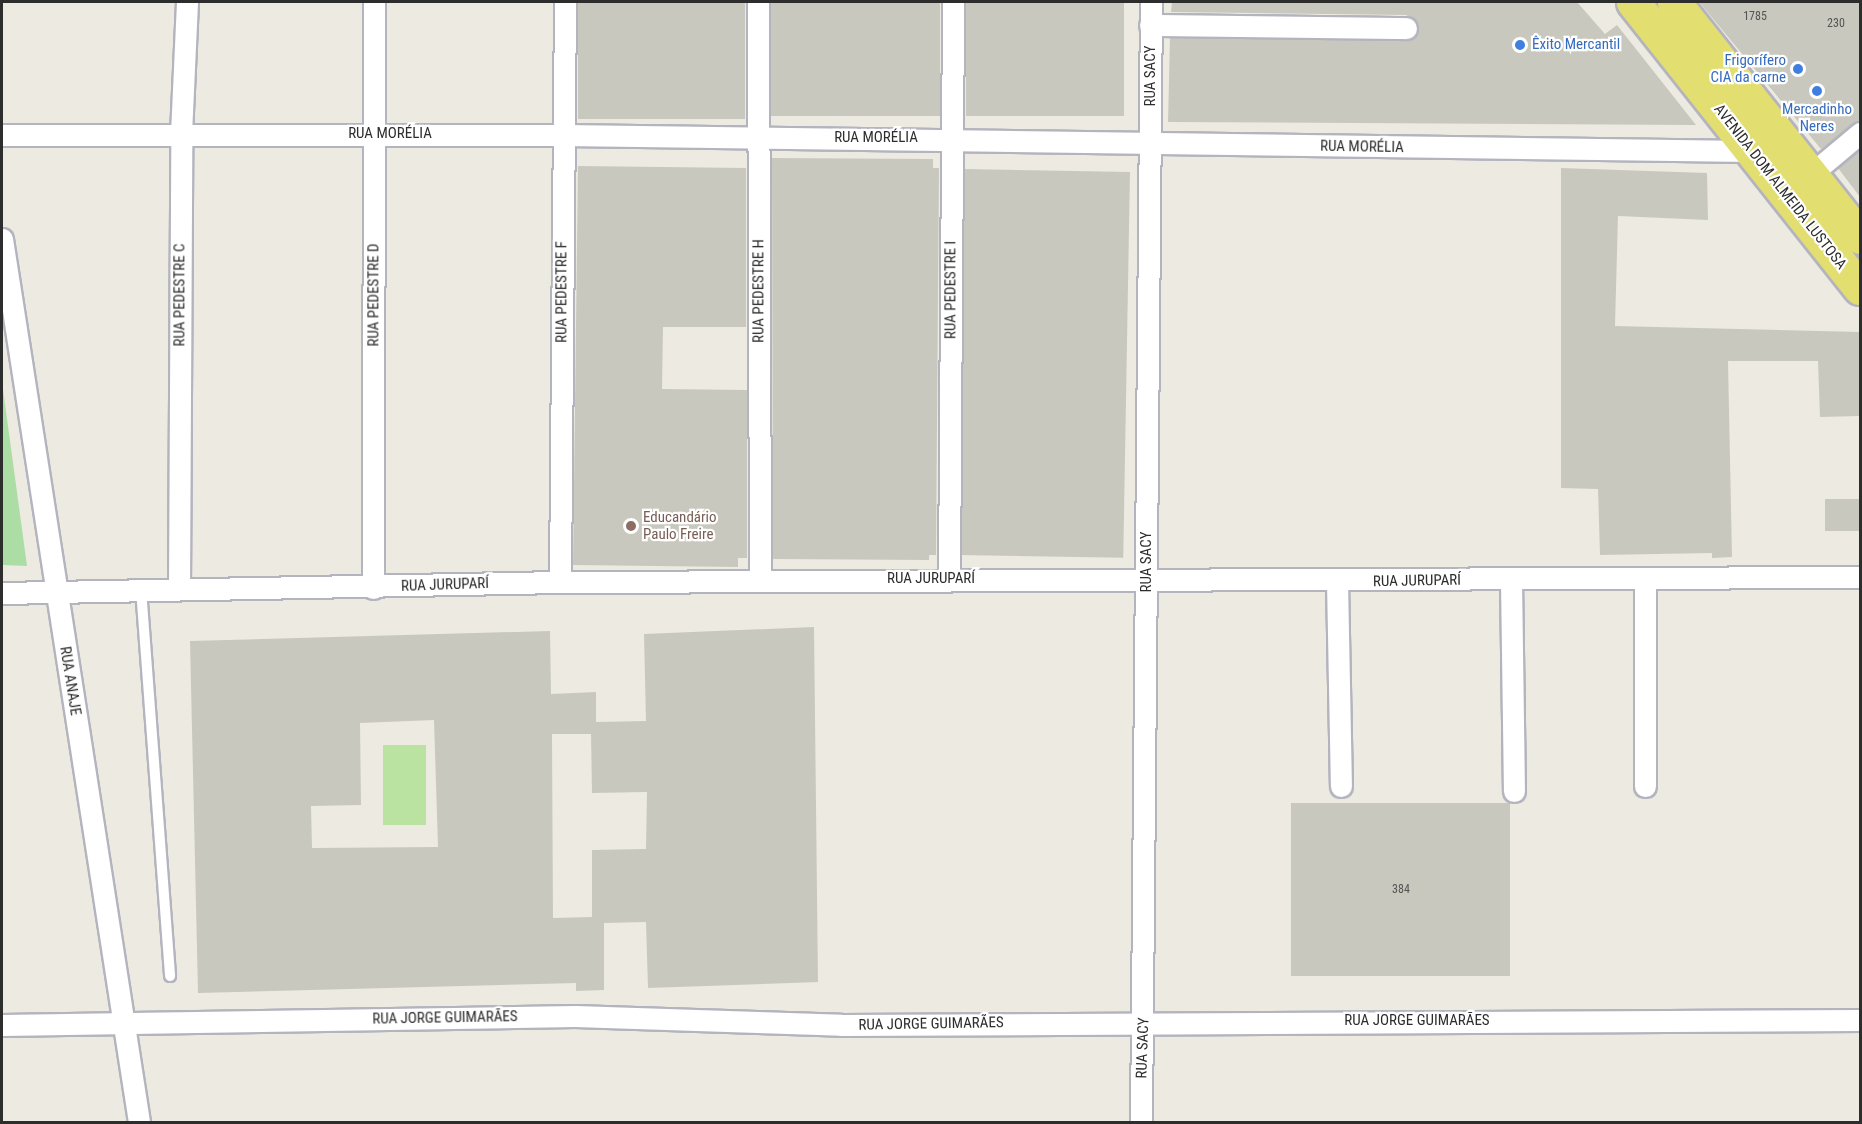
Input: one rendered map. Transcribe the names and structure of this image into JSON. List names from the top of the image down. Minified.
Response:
{"streets":{"main road":["AVENIDA DOM ALMEIDA LUSTOSA"],"street":["RUA SACY","RUA MORÉLIA","RUA PEDESTRE I","RUA PEDESTRE H","RUA PEDESTRE F","RUA PEDESTRE C","RUA PEDESTRE D","RUA JURUPARÍ","RUA ANAJE","RUA JORGE GUIMARÃES"]},"crossings":[["RUA SACY","RUA MORÉLIA"],["RUA SACY","RUA JURUPARÍ"],["RUA SACY","RUA JORGE GUIMARÃES"],["RUA MORÉLIA","AVENIDA DOM ALMEIDA LUSTOSA"],["RUA MORÉLIA","RUA PEDESTRE I"],["RUA MORÉLIA","RUA PEDESTRE H"],["RUA MORÉLIA","RUA PEDESTRE F"],["RUA MORÉLIA","RUA PEDESTRE C"],["RUA MORÉLIA","RUA PEDESTRE D"],["RUA PEDESTRE I","RUA JURUPARÍ"],["RUA PEDESTRE H","RUA JURUPARÍ"],["RUA PEDESTRE F","RUA JURUPARÍ"],["RUA PEDESTRE C","RUA JURUPARÍ"],["RUA PEDESTRE D","RUA JURUPARÍ"],["RUA JURUPARÍ","RUA ANAJE"],["RUA ANAJE","RUA JORGE GUIMARÃES"]],"places":["Êxito Mercantil","Frigorífero CIA da carne","Mercadinho Neres","Educandário Paulo Freire"],"house_numbers":["1785","230","384"]}
